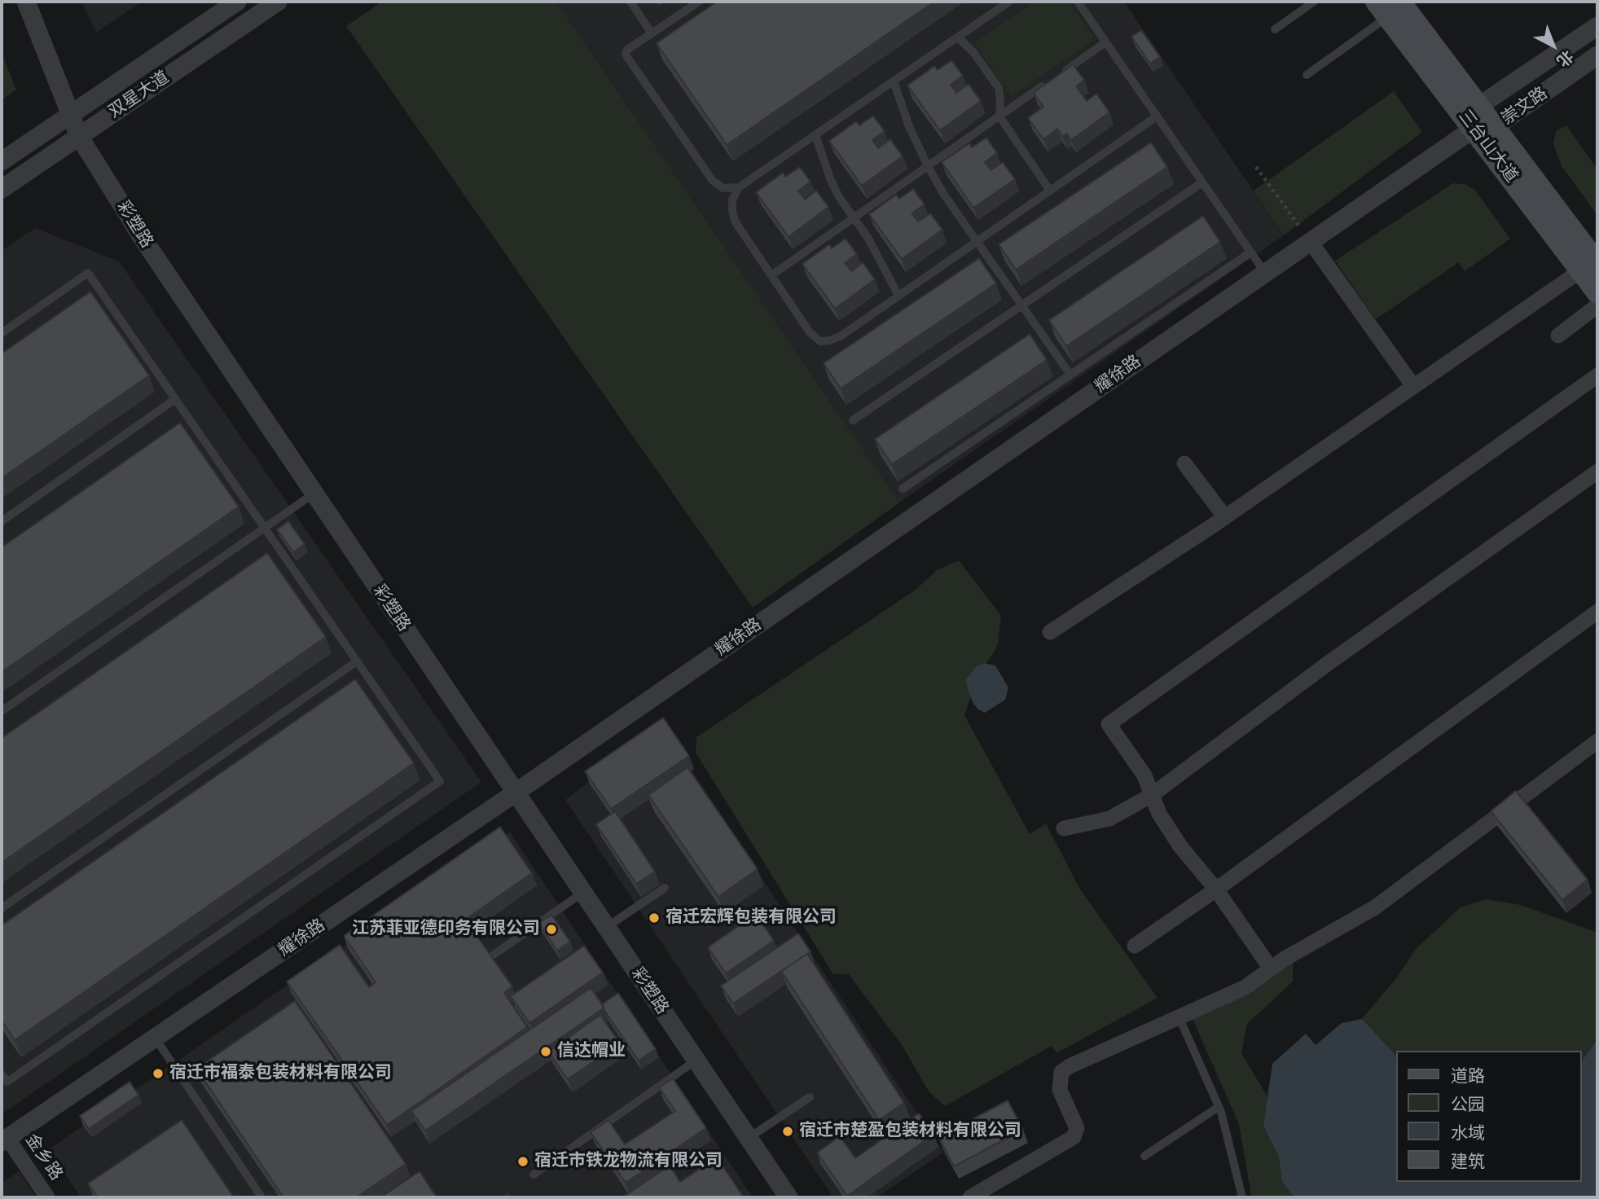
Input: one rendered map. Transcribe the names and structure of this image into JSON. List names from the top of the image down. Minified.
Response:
{"streets":{"main road":["三台山大道"],"street":["双星大道","崇文路","彩塑路","耀徐路","金乡路"]},"crossings":[["双星大道","彩塑路"],["崇文路","三台山大道"],["崇文路","耀徐路"],["三台山大道","耀徐路"],["彩塑路","耀徐路"],["耀徐路","金乡路"]],"places":["宿迁宏辉包装有限公司","江苏菲亚德印务有限公司","信达帽业","宿迁市福泰包装材料有限公司","宿迁市楚盈包装材料有限公司","宿迁市铁龙物流有限公司"],"legend":["道路","公园","水域","建筑"],"north":"bottom right"}
